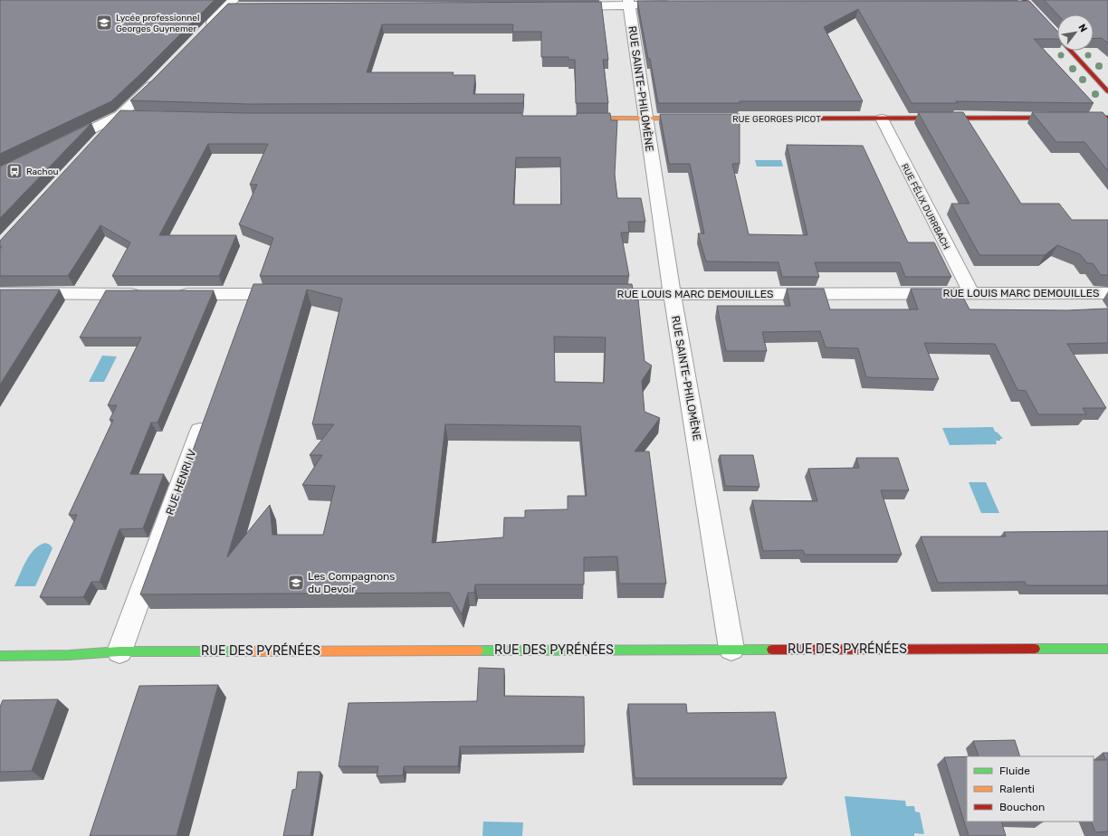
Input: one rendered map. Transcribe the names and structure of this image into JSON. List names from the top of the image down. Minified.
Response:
{"streets":{"street":["RUE SAINTE-PHILOMÈNE","RUE GEORGES PICOT","RUE FÉLIX DURRBACH","RUE LOUIS MARC DEMOUILLES","RUE HENRI IV","RUE DES PYRÉNÉES"]},"crossings":[["RUE SAINTE-PHILOMÈNE","RUE GEORGES PICOT"],["RUE SAINTE-PHILOMÈNE","RUE LOUIS MARC DEMOUILLES"],["RUE SAINTE-PHILOMÈNE","RUE DES PYRÉNÉES"],["RUE GEORGES PICOT","RUE FÉLIX DURRBACH"],["RUE FÉLIX DURRBACH","RUE LOUIS MARC DEMOUILLES"],["RUE HENRI IV","RUE DES PYRÉNÉES"]],"places":{"school or university":["Lycée professionnel Georges Guynemer","Les Compagnons du Devoir"],"bus stop":["Rachou"]},"legend":["Fluide","Ralenti","Bouchon"],"north":"top right"}
